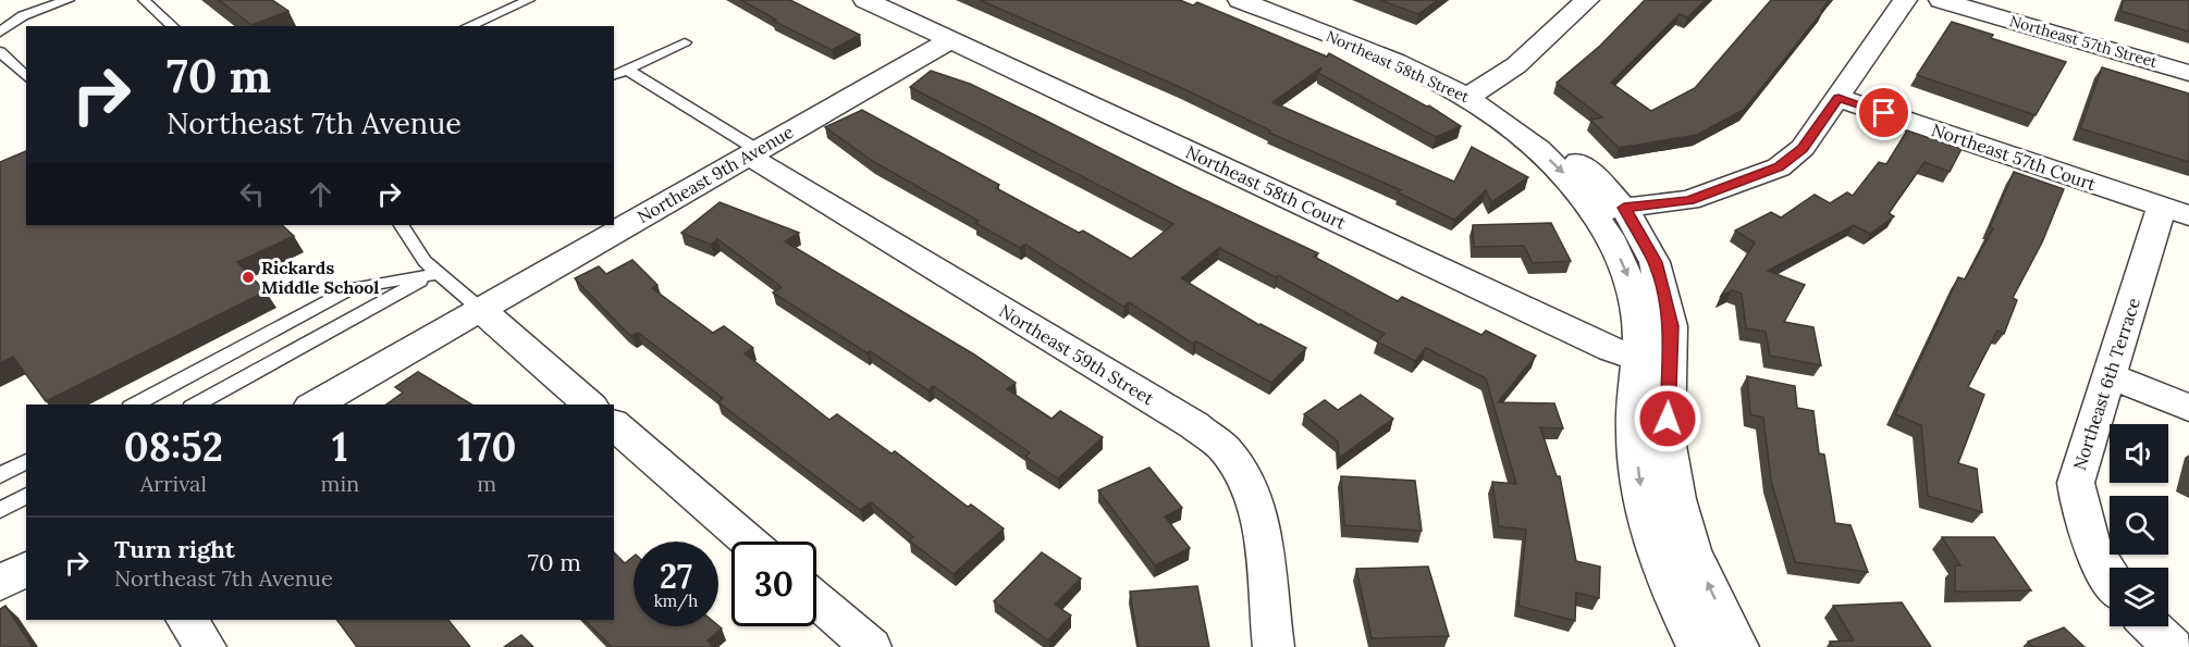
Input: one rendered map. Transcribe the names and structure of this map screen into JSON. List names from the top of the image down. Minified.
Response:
{"streets":{"street":["Northeast 57th Street","Northeast 58th Street","Northeast 57th Court","Northeast 9th Avenue","Northeast 58th Court","Northeast 59th Street","Northeast 6th Terrace"]},"crossings":[["Northeast 57th Court","Northeast 6th Terrace"],["Northeast 9th Avenue","Northeast 58th Court"],["Northeast 9th Avenue","Northeast 59th Street"]],"places":["Rickards Middle School"],"page":{"turn":["70 m","Northeast 7th Avenue"],"eta":["08:52","Arrival","1","min","170","m"],"list":[{"name":"Turn right","note":"Northeast 7th Avenue","value":"70 m"}],"speed":"27 km/h","limit":"30"}}
